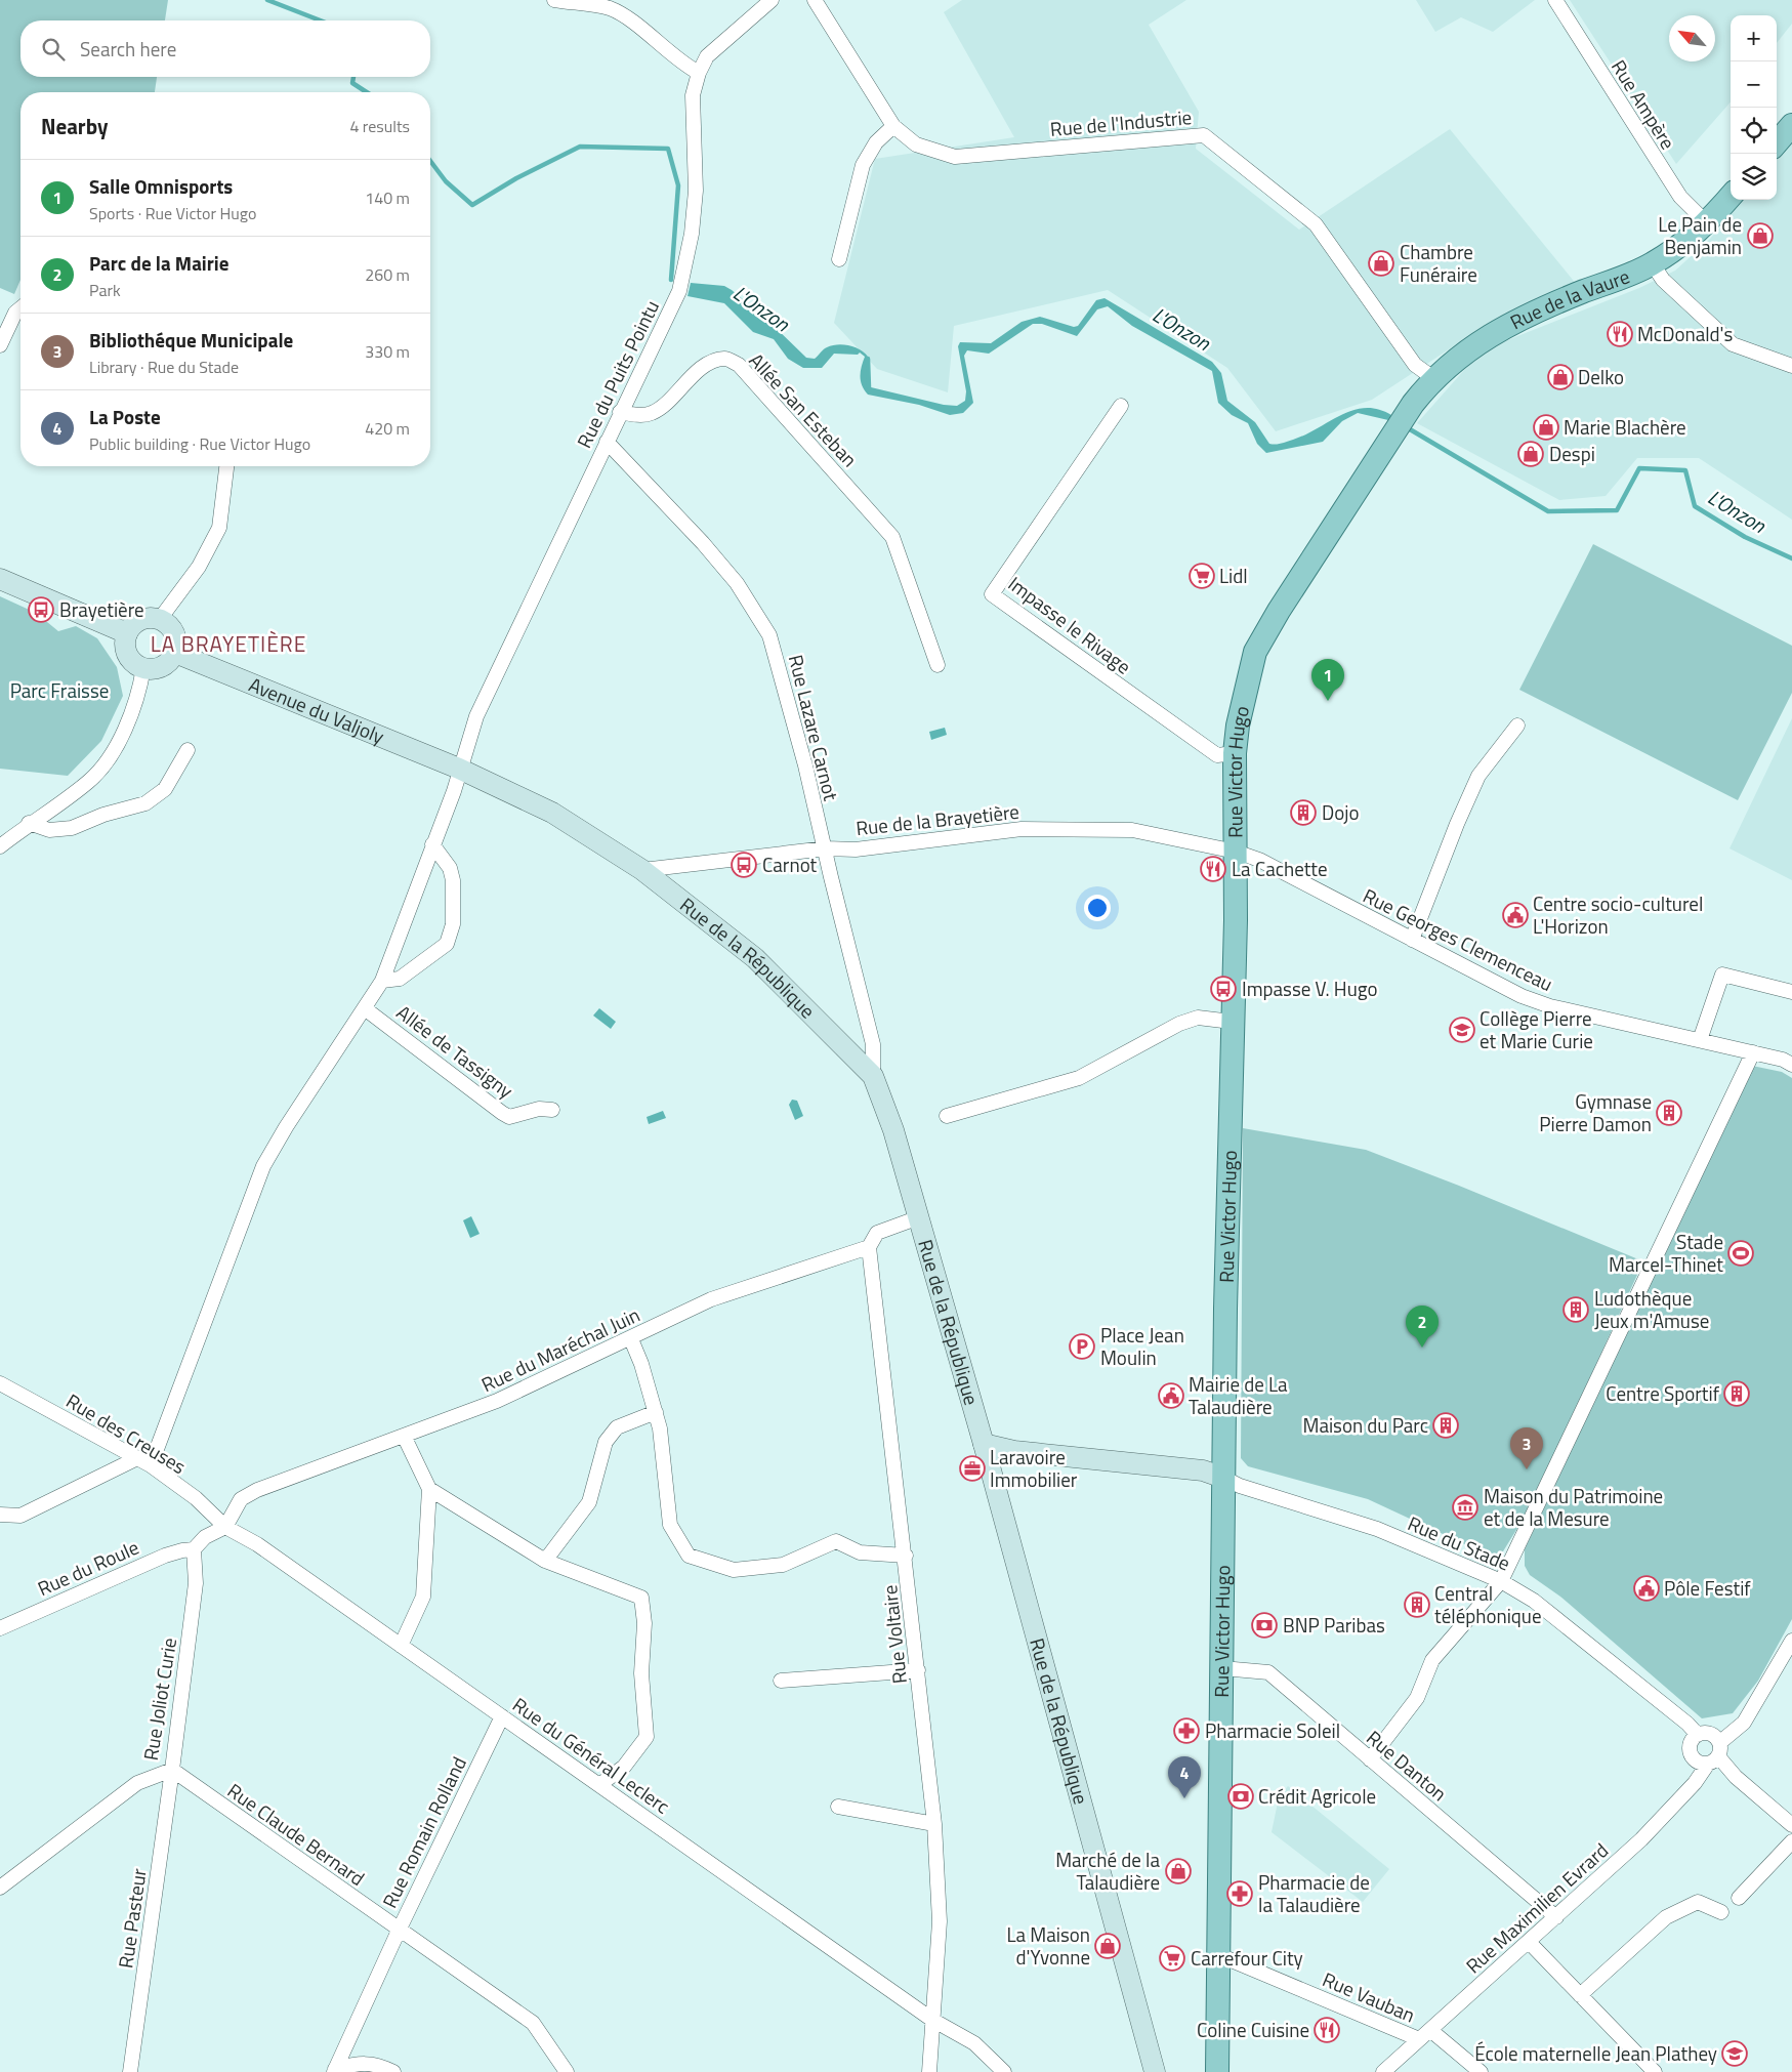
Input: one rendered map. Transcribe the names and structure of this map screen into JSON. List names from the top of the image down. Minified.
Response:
{"streets":{"main road":["Rue de la Vaure","Avenue du Valjoly","Rue Victor Hugo","Rue de la République"],"street":["Rue Ampère","Rue de l'Industrie","Rue du Puits Pointu","Allée San Esteban","Impasse le Rivage","Rue Lazare Carnot","Rue de la Brayetière","Rue Georges Clemenceau","Allée de Tassigny","Rue du Maréchal Juin","Rue des Creuses","Rue du Stade","Rue du Roule","Rue Voltaire","Rue Joliot Curie","Rue du Général Leclerc","Rue Danton","Rue Romain Rolland","Rue Claude Bernard","Rue Maximilien Evrard","Rue Pasteur","Rue Vauban"]},"crossings":[["Rue Ampère","Rue de la Vaure"],["Rue de l'Industrie","Rue de la Vaure"],["Rue de la Vaure","Rue Victor Hugo"],["Rue du Puits Pointu","Allée San Esteban"],["Rue du Puits Pointu","Avenue du Valjoly"],["Rue du Puits Pointu","Rue Lazare Carnot"],["Rue du Puits Pointu","Rue de la République"],["Rue du Puits Pointu","Allée de Tassigny"],["Rue du Puits Pointu","Rue des Creuses"],["Impasse le Rivage","Rue Victor Hugo"],["Avenue du Valjoly","Rue de la République"],["Rue Lazare Carnot","Rue de la Brayetière"],["Rue Lazare Carnot","Rue de la République"],["Rue Victor Hugo","Rue de la Brayetière"],["Rue Victor Hugo","Rue Georges Clemenceau"],["Rue Victor Hugo","Rue du Stade"],["Rue Victor Hugo","Rue Danton"],["Rue Victor Hugo","Rue Vauban"],["Rue de la Brayetière","Rue Georges Clemenceau"],["Rue de la Brayetière","Rue de la République"],["Rue de la République","Rue du Maréchal Juin"],["Rue du Maréchal Juin","Rue des Creuses"],["Rue du Maréchal Juin","Rue Voltaire"],["Rue du Maréchal Juin","Rue du Général Leclerc"],["Rue des Creuses","Rue du Général Leclerc"],["Rue du Roule","Rue Joliot Curie"],["Rue Voltaire","Rue du Général Leclerc"],["Rue Joliot Curie","Rue Claude Bernard"],["Rue Joliot Curie","Rue Pasteur"],["Rue du Général Leclerc","Rue Romain Rolland"],["Rue Danton","Rue Maximilien Evrard"],["Rue Romain Rolland","Rue Claude Bernard"],["Rue Claude Bernard","Rue Pasteur"],["Rue Maximilien Evrard","Rue Vauban"]],"districts":["LA BRAYETIÈRE"],"water":["L'Onzon"],"parks":["Parc Fraisse"],"places":{"shop":["Le Pain de Benjamin","Chambre Funéraire","Delko","Marie Blachère","Despi","Marché de la Talaudière","La Maison d'Yvonne"],"restaurant":["McDonald's","La Cachette","Coline Cuisine"],"supermarket":["Lidl","Carrefour City"],"bus stop":["Brayetière","Carnot","Impasse V. Hugo"],"building":["Dojo","Gymnase Pierre Damon","Ludothèque Jeux m'Amuse","Centre Sportif","Maison du Parc","Central téléphonique"],"public building":["Centre socio-culturel L'Horizon","Mairie de La Talaudière","Pôle Festif"],"school or university":["Collège Pierre et Marie Curie","École maternelle Jean Plathey"],"sports":["Stade Marcel-Thinet"],"parking":["Place Jean Moulin"],"office":["Laravoire Immobilier"],"museum":["Maison du Patrimoine et de la Mesure"],"bank":["BNP Paribas","Crédit Agricole"],"pharmacy":["Pharmacie Soleil","Pharmacie de la Talaudière"]},"north":"top left","page":{"map_buttons":["+","−"],"search":"Search here","heading":["Nearby","4 results"],"list":[{"mark":"1","name":"Salle Omnisports","note":"Sports · Rue Victor Hugo","value":"140 m"},{"mark":"2","name":"Parc de la Mairie","note":"Park","value":"260 m"},{"mark":"3","name":"Bibliothéque Municipale","note":"Library · Rue du Stade","value":"330 m"},{"mark":"4","name":"La Poste","note":"Public building · Rue Victor Hugo","value":"420 m"}],"pins":["1","2","3","4"]}}
